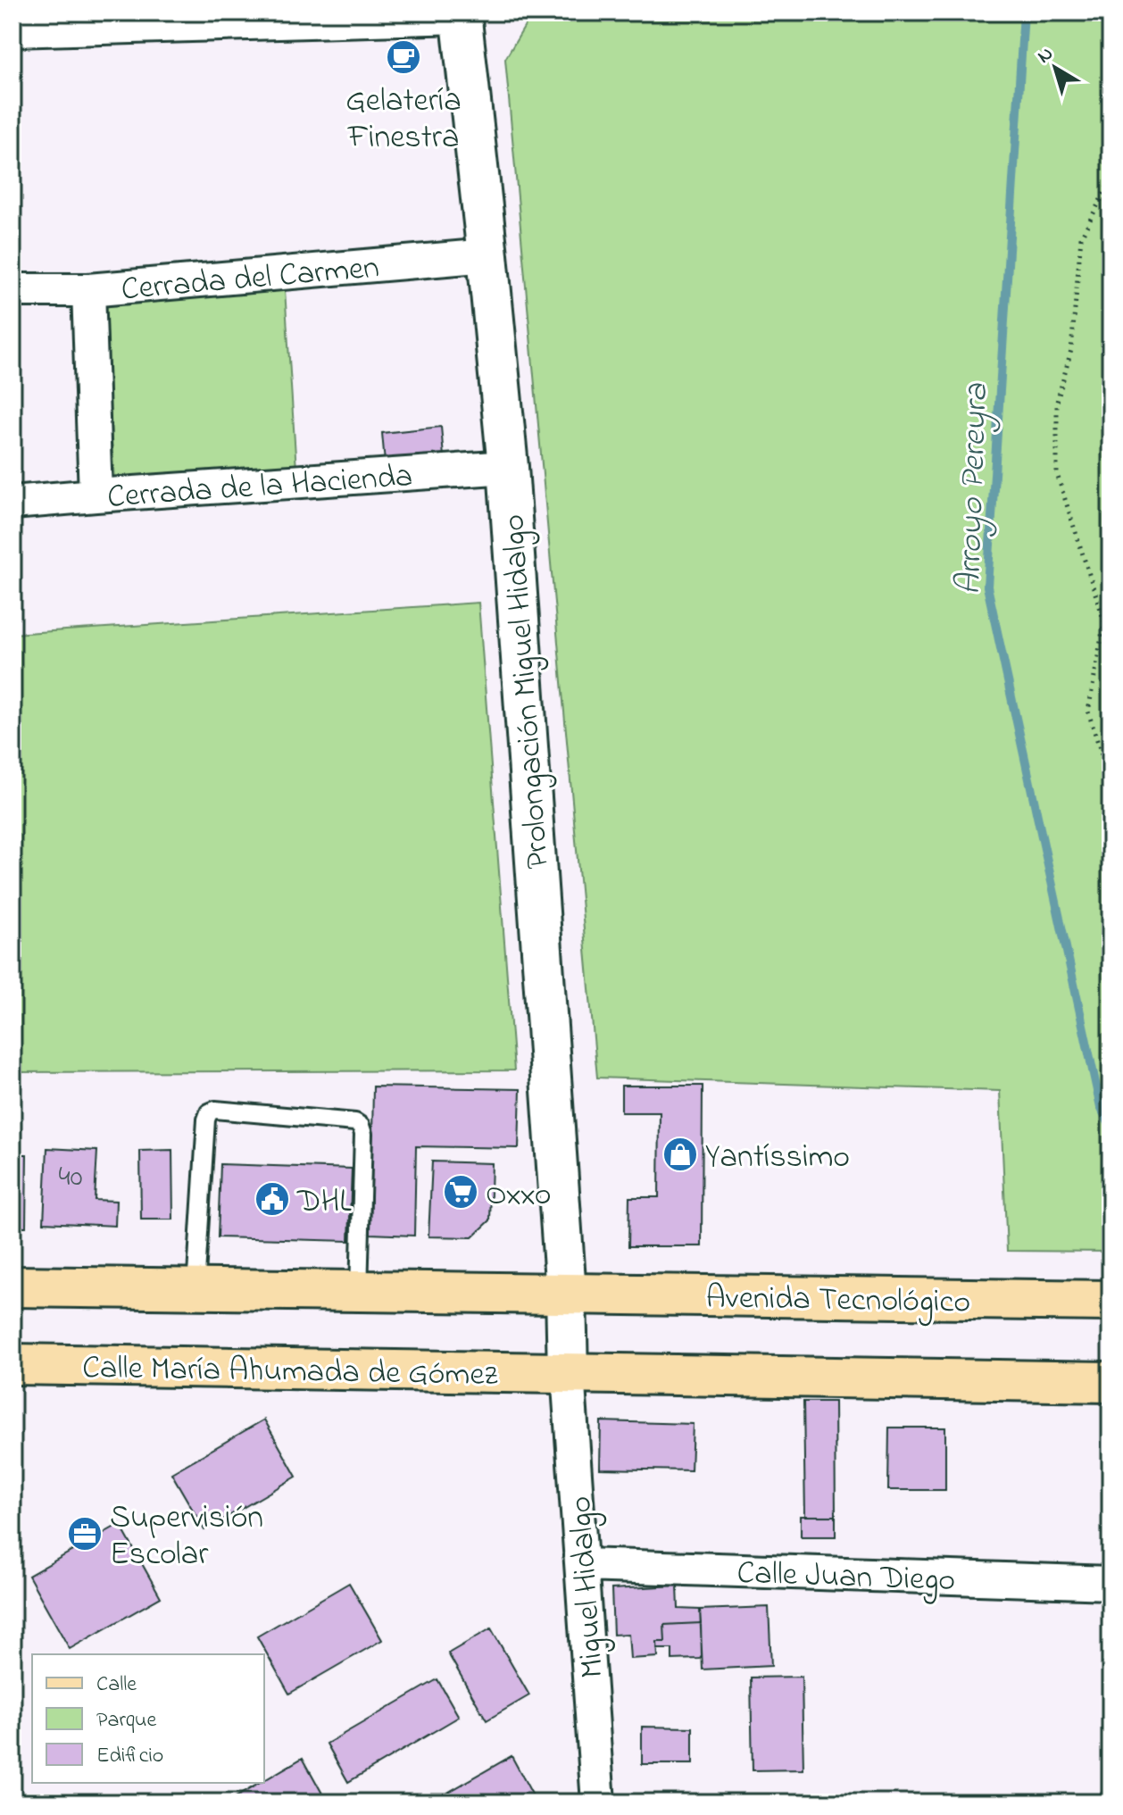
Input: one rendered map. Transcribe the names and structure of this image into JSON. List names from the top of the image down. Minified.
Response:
{"streets":{"main road":["Prolongación Miguel Hidalgo","Avenida Tecnológico","Calle María Ahumada de Gómez"],"street":["Cerrada del Carmen","Cerrada de la Hacienda","Calle Juan Diego","Miguel Hidalgo"]},"crossings":[["Cerrada del Carmen","Prolongación Miguel Hidalgo"],["Cerrada de la Hacienda","Prolongación Miguel Hidalgo"],["Prolongación Miguel Hidalgo","Avenida Tecnológico"],["Prolongación Miguel Hidalgo","Calle María Ahumada de Gómez"],["Prolongación Miguel Hidalgo","Miguel Hidalgo"],["Calle María Ahumada de Gómez","Miguel Hidalgo"],["Calle Juan Diego","Miguel Hidalgo"]],"water":["Arroyo Pereyra"],"places":{"cafe":["Gelatería Finestra"],"shop":["Yantíssimo"],"supermarket":["Oxxo"],"public building":["DHL"],"office":["Supervisión Escolar"]},"house_numbers":["40"],"legend":["Calle","Parque","Edificio"],"north":"top left"}
